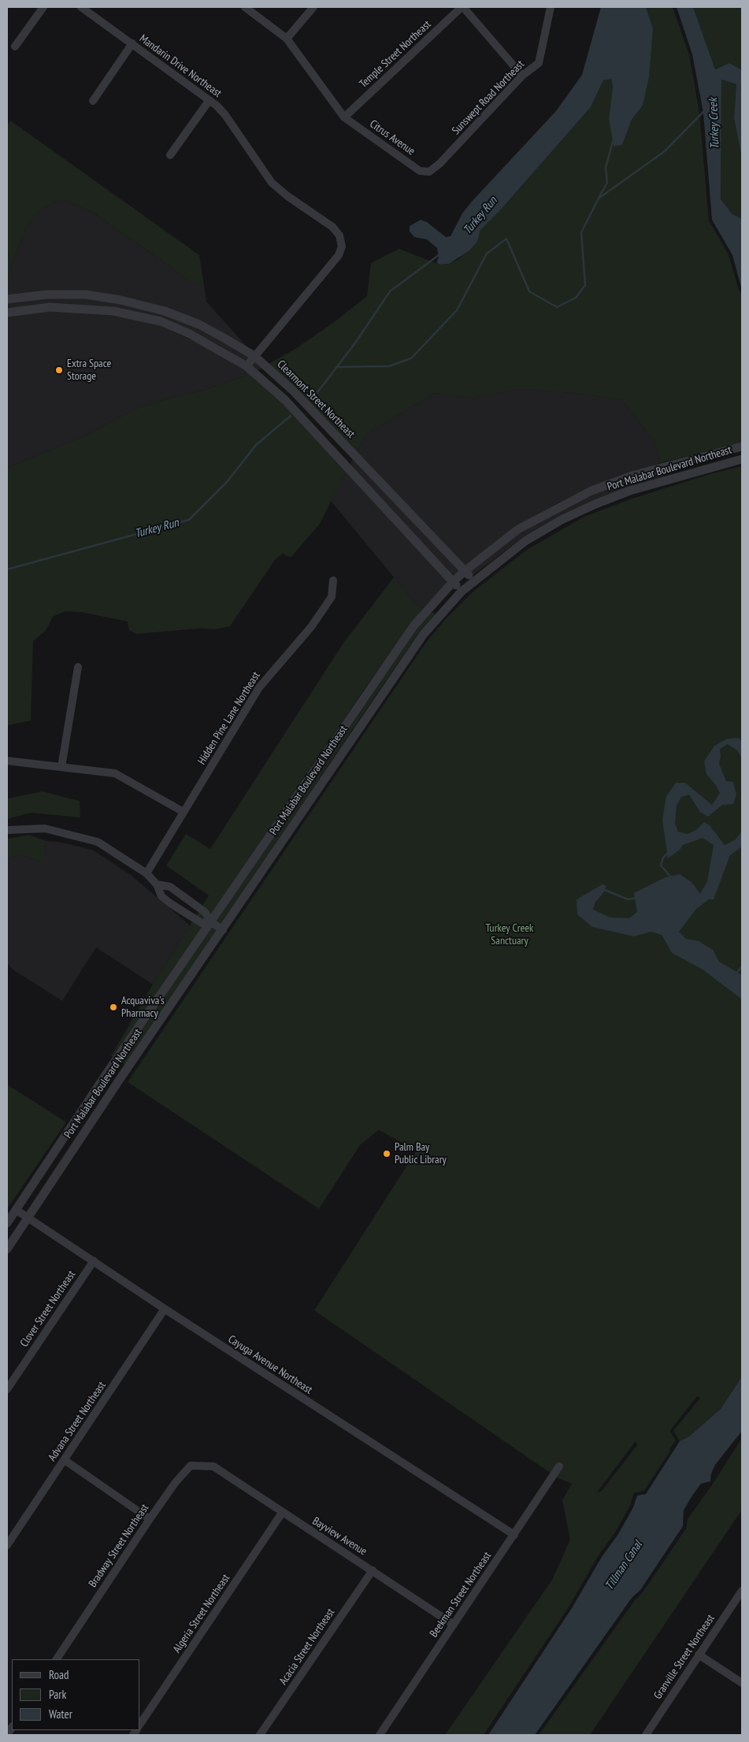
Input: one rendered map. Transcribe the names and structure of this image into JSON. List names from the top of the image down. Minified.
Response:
{"streets":{"street":["Temple Street Northeast","Mandarin Drive Northeast","Sunswept Road Northeast","Citrus Avenue","Clearmont Street Northeast","Port Malabar Boulevard Northeast","Hidden Pine Lane Northeast","Clover Street Northeast","Cayuga Avenue Northeast","Advana Street Northeast","Bayview Avenue","Bradway Street Northeast","Beekman Street Northeast","Algeria Street Northeast","Acacia Street Northeast","Granville Street Northeast"]},"crossings":[["Temple Street Northeast","Citrus Avenue"],["Mandarin Drive Northeast","Clearmont Street Northeast"],["Sunswept Road Northeast","Citrus Avenue"],["Clearmont Street Northeast","Port Malabar Boulevard Northeast"],["Port Malabar Boulevard Northeast","Cayuga Avenue Northeast"],["Clover Street Northeast","Cayuga Avenue Northeast"],["Cayuga Avenue Northeast","Advana Street Northeast"],["Cayuga Avenue Northeast","Beekman Street Northeast"],["Bayview Avenue","Bradway Street Northeast"],["Bayview Avenue","Beekman Street Northeast"],["Bayview Avenue","Algeria Street Northeast"],["Bayview Avenue","Acacia Street Northeast"]],"water":["Turkey Creek","Turkey Run","Tillman Canal"],"parks":["Turkey Creek Sanctuary"],"places":["Extra Space Storage","Acquaviva's Pharmacy","Palm Bay Public Library"],"legend":["Road","Park","Water"]}
